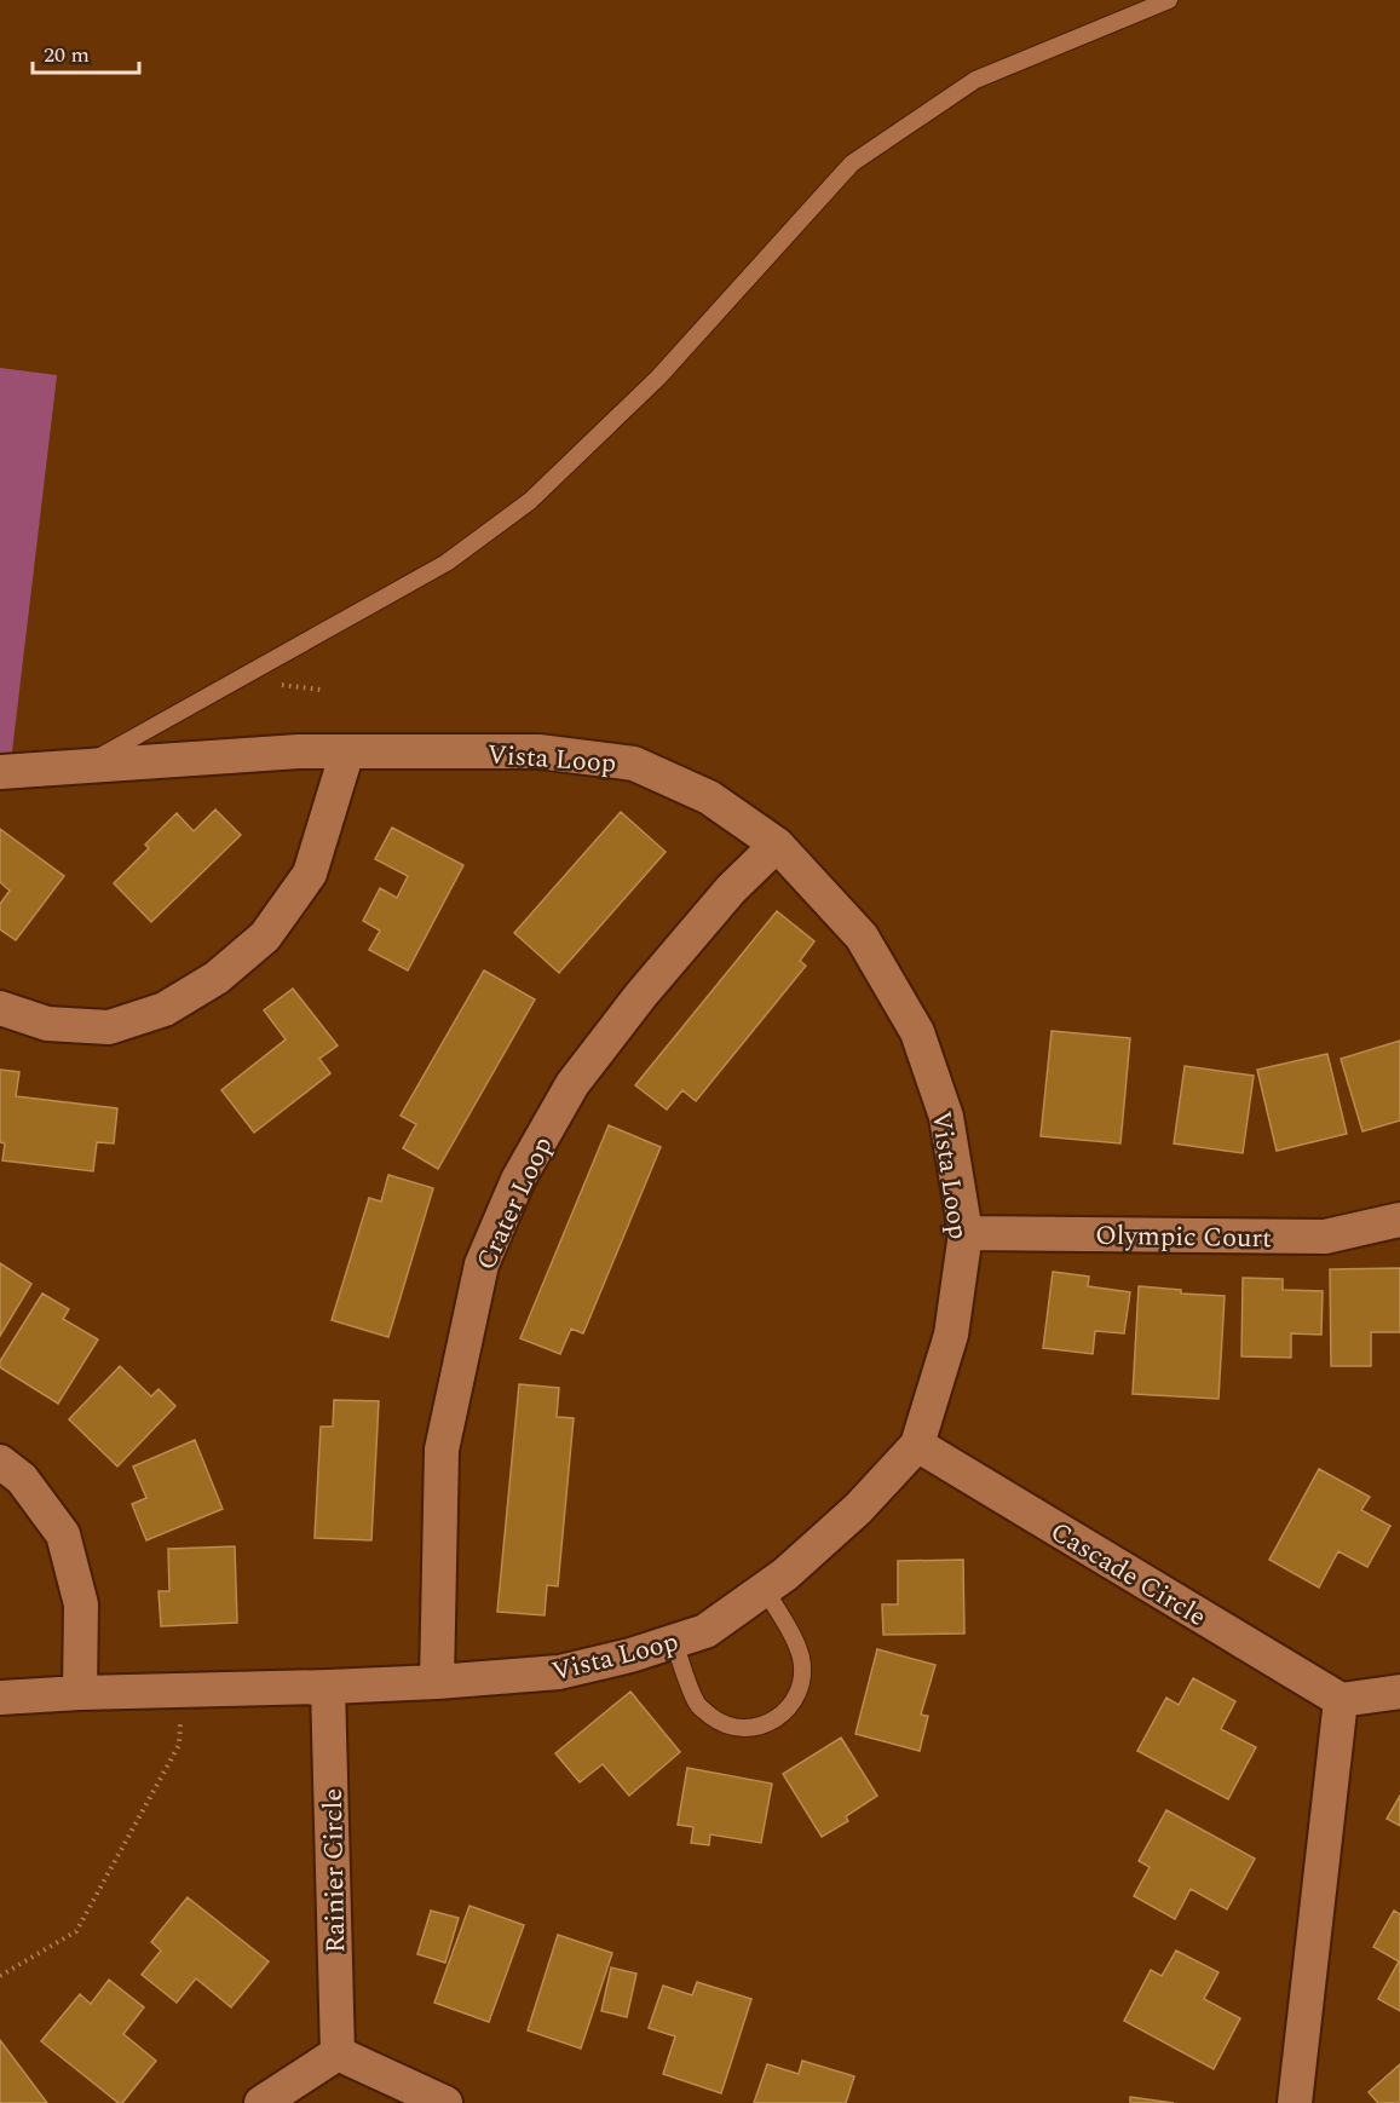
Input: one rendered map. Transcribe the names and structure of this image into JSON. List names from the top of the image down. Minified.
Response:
{"streets":{"street":["Vista Loop","Crater Loop","Olympic Court","Cascade Circle","Rainier Circle"]},"crossings":[["Vista Loop","Crater Loop"],["Vista Loop","Olympic Court"],["Vista Loop","Cascade Circle"],["Vista Loop","Rainier Circle"]],"scale_bar":"20 m"}
